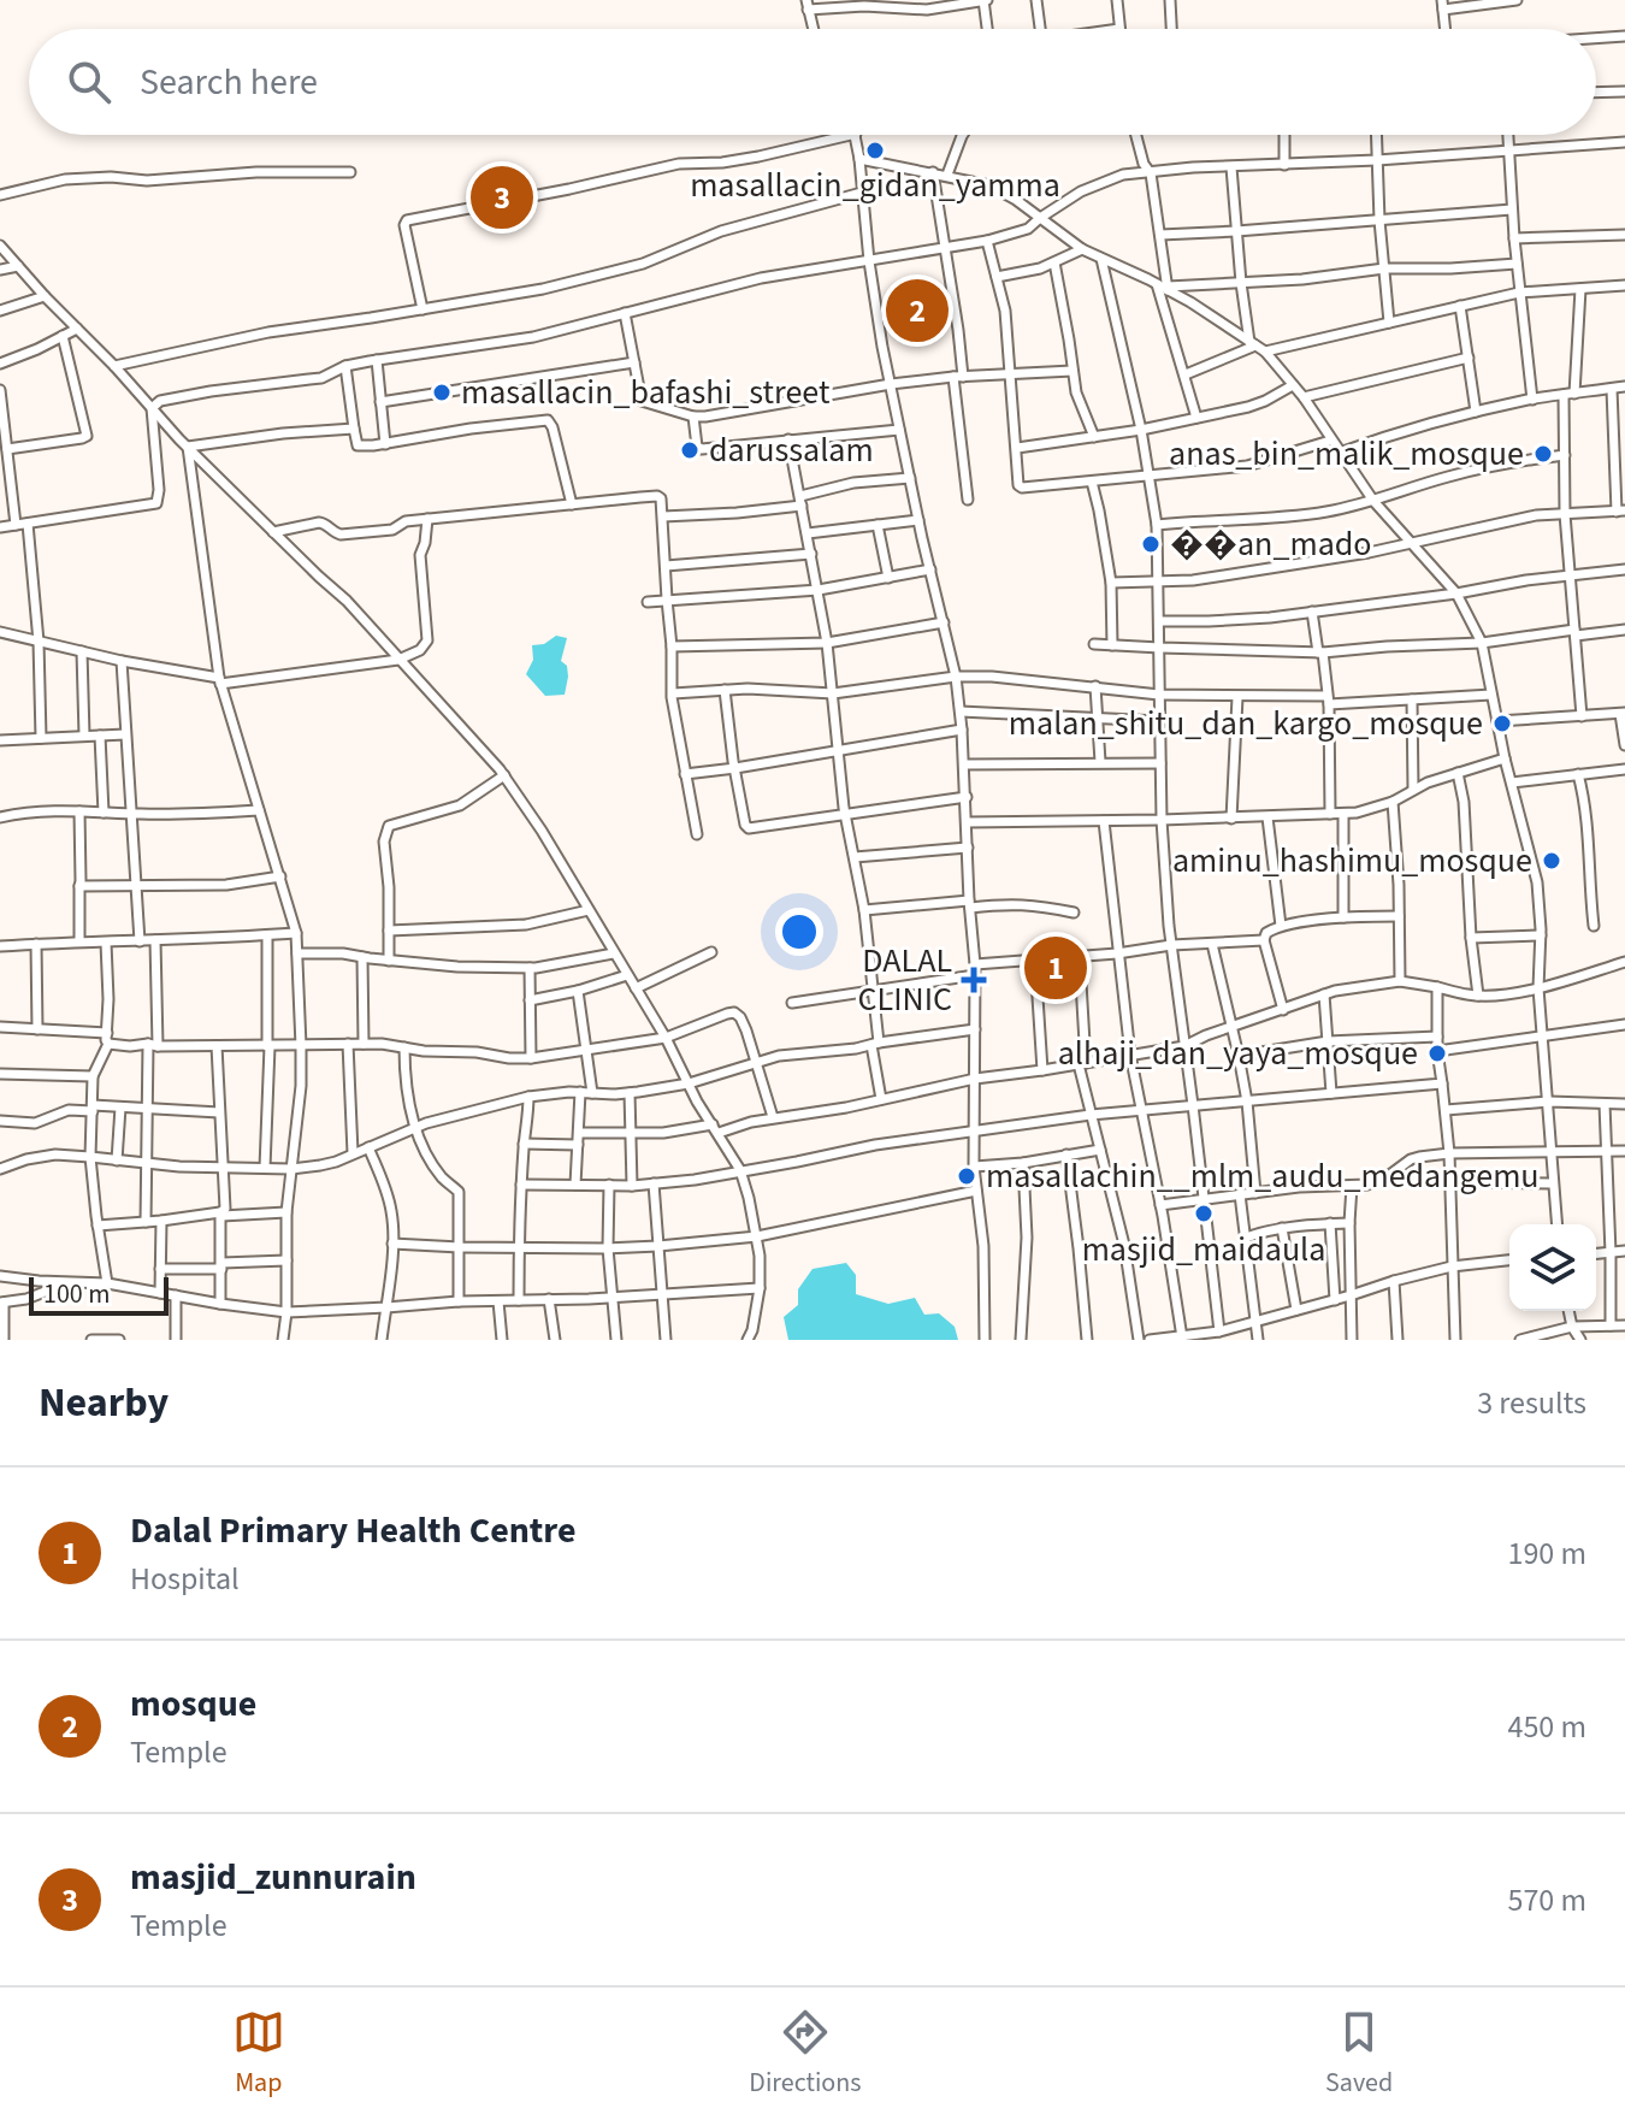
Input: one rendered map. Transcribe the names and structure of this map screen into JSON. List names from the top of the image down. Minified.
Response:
{"places":{"other":["masallacin_gidan_yamma","masallacin_bafashi_street","darussalam","anas_bin_malik_mosque","��an_mado","malan_shitu_dan_kargo_mosque","aminu_hashimu_mosque","alhaji_dan_yaya_mosque","masallachin__mlm_audu_medangemu","masjid_maidaula"],"health":["DALAL CLINIC"]},"scale_bar":"100 m","page":{"search":"Search here","pins":["3","2","1"],"scale":"100 m","heading":["Nearby","3 results"],"list":[{"mark":"1","name":"Dalal Primary Health Centre","note":"Hospital","value":"190 m"},{"mark":"2","name":"mosque","note":"Temple","value":"450 m"},{"mark":"3","name":"masjid_zunnurain","note":"Temple","value":"570 m"}],"nav":["Map","Directions","Saved"]}}
